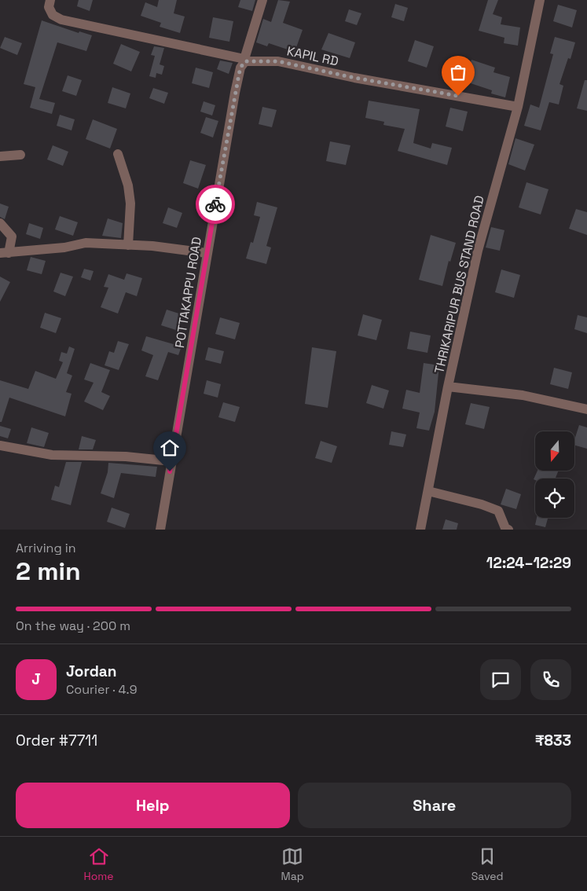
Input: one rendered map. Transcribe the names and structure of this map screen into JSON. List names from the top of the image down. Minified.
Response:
{"streets":{"street":["KAPIL RD","THRIKARIPUR BUS STAND ROAD","POTTAKAPPU ROAD"]},"crossings":[["KAPIL RD","THRIKARIPUR BUS STAND ROAD"],["KAPIL RD","POTTAKAPPU ROAD"]],"north":"bottom","page":{"heading":["2 min","Arriving in","12:24–12:29"],"panel":["Jordan","Courier · 4.9","Order #7711","₹833"],"bar":"On the way · 200 m","round":"J","buttons":["Help","Share"],"tabs":["Home","Map","Saved"]}}
